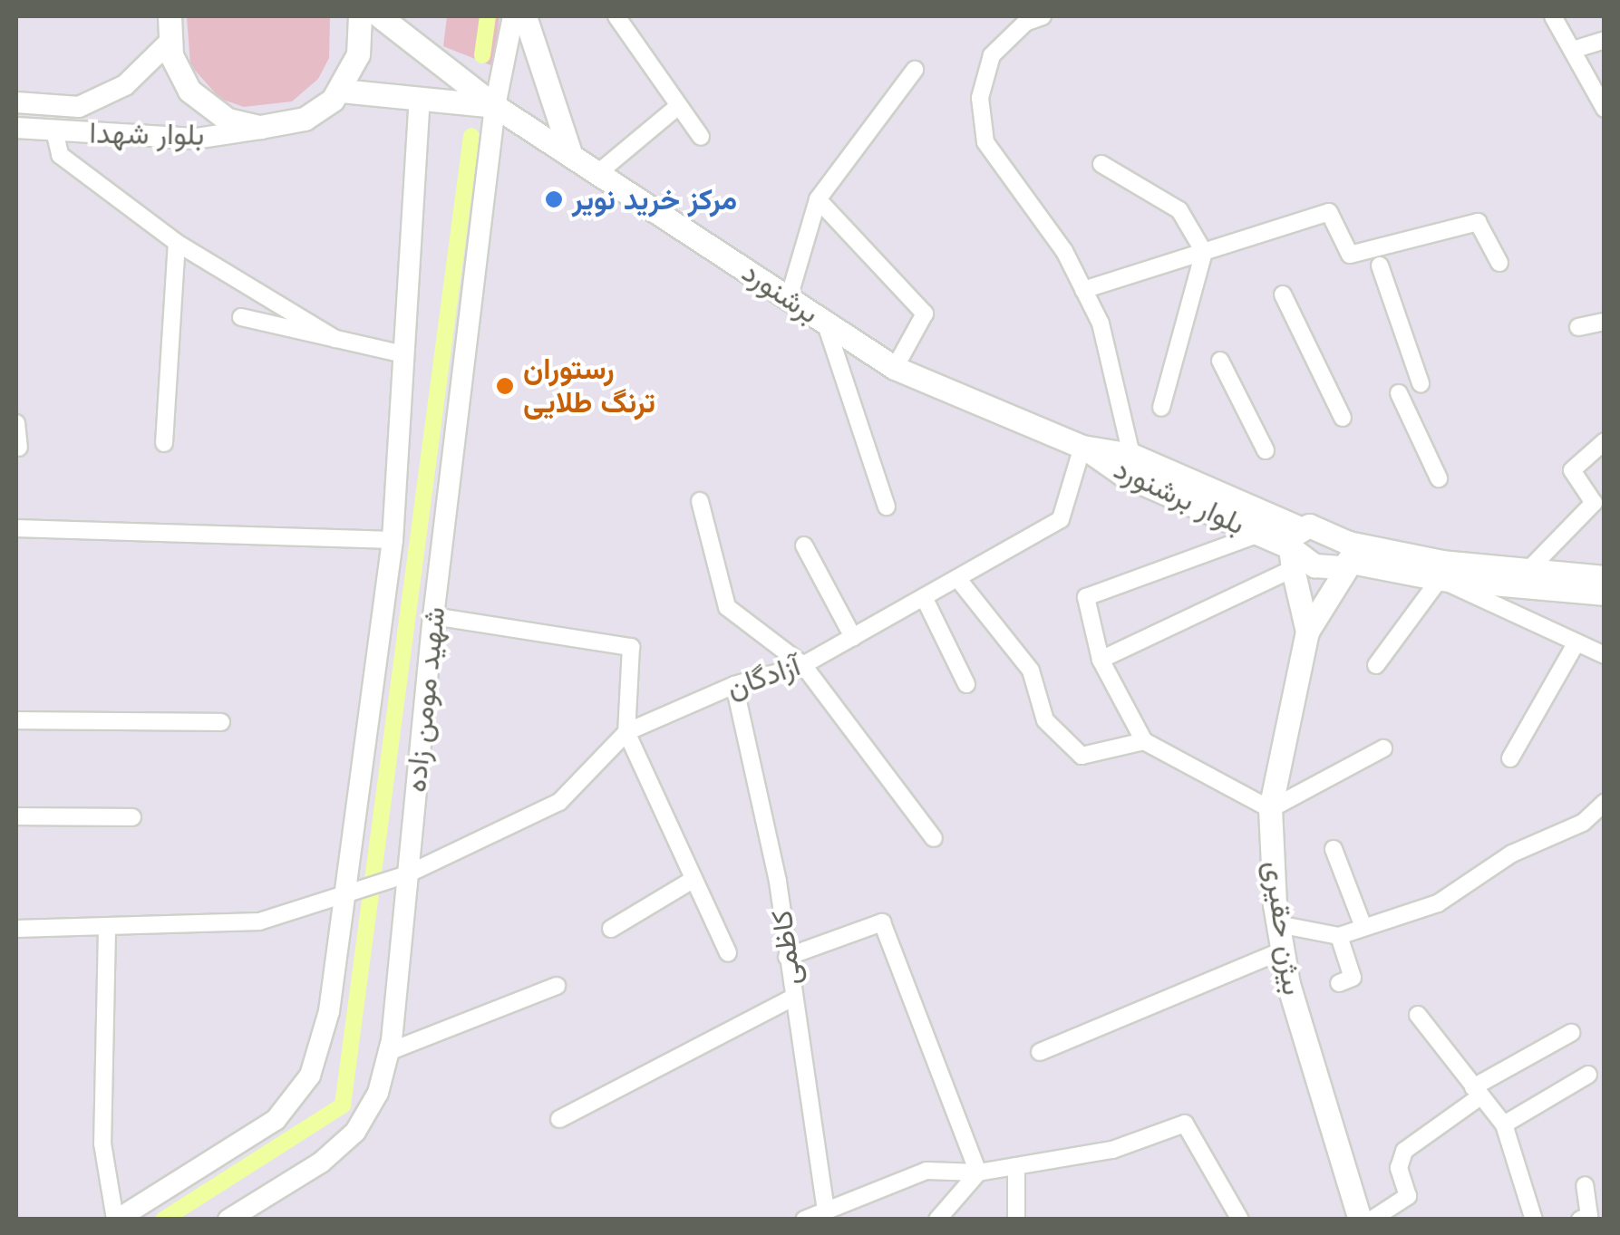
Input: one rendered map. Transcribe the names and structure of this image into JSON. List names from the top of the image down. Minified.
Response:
{"streets":{"main road":["برشنورد","بلوار برشنورد","بیژن حقیری"],"street":["بلوار شهدا","آزادگان","شهید مومن زاده","کاظمی"]},"crossings":[["برشنورد","بلوار برشنورد"],["برشنورد","آزادگان"],["برشنورد","شهید مومن زاده"],["بلوار برشنورد","آزادگان"],["آزادگان","شهید مومن زاده"],["آزادگان","کاظمی"]],"places":["مرکز خرید نویر","رستوران ترنگ طلایی"]}
